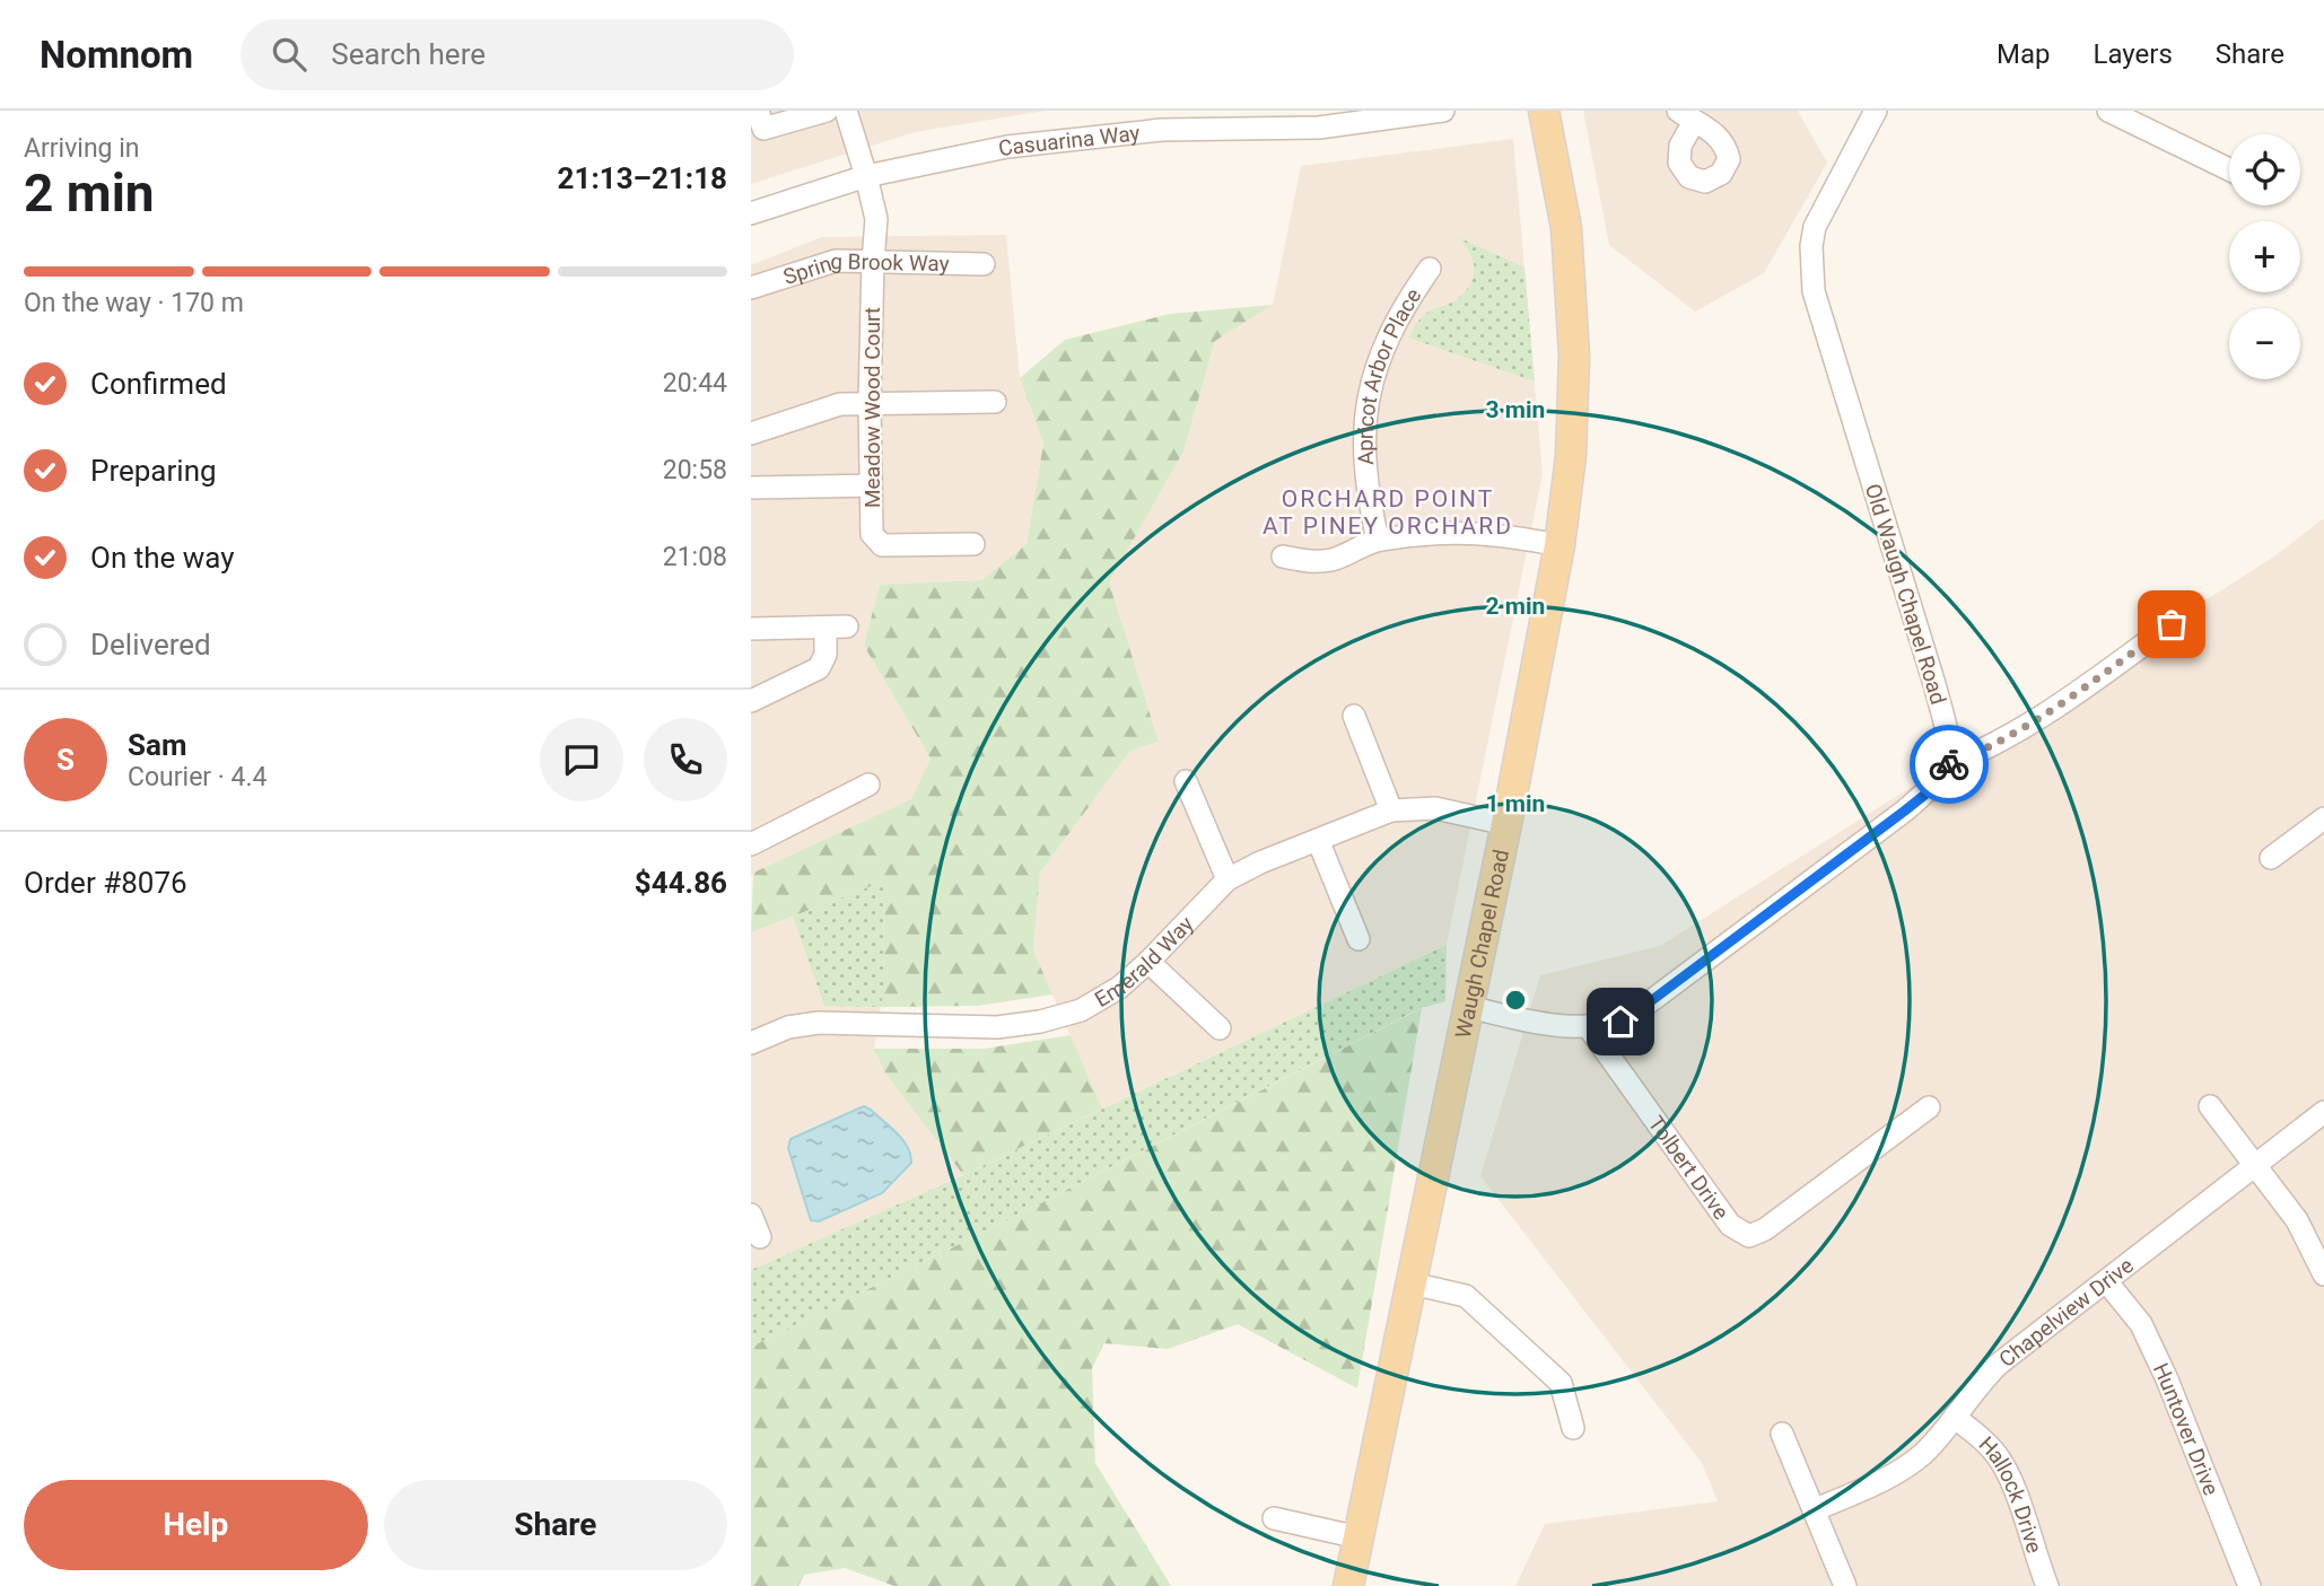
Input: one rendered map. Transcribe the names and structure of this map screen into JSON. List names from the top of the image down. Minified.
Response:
{"streets":{"main road":["Waugh Chapel Road"],"street":["Casuarina Way","Spring Brook Way","Apricot Arbor Place","Meadow Wood Court","Old Waugh Chapel Road","Emerald Way","Tolbert Drive","Chapelview Drive","Huntover Drive","Hallock Drive"]},"crossings":[["Casuarina Way","Meadow Wood Court"],["Spring Brook Way","Meadow Wood Court"],["Waugh Chapel Road","Emerald Way"],["Chapelview Drive","Huntover Drive"],["Chapelview Drive","Hallock Drive"]],"districts":["ORCHARD POINT AT PINEY ORCHARD"],"page":{"header":"Nomnom","search":"Search here","nav":["Map","Layers","Share"],"heading":["2 min","Arriving in","21:13–21:18"],"panel":["Sam","Courier · 4.4","Order #8076","$44.86"],"map_buttons":["+","−"],"bar":"On the way · 170 m","list":[["Confirmed","20:44"],["Preparing","20:58"],["On the way","21:08"],"Delivered"],"round":"S","buttons":["Help","Share"]},"rings":["3 min","2 min","1 min"]}
